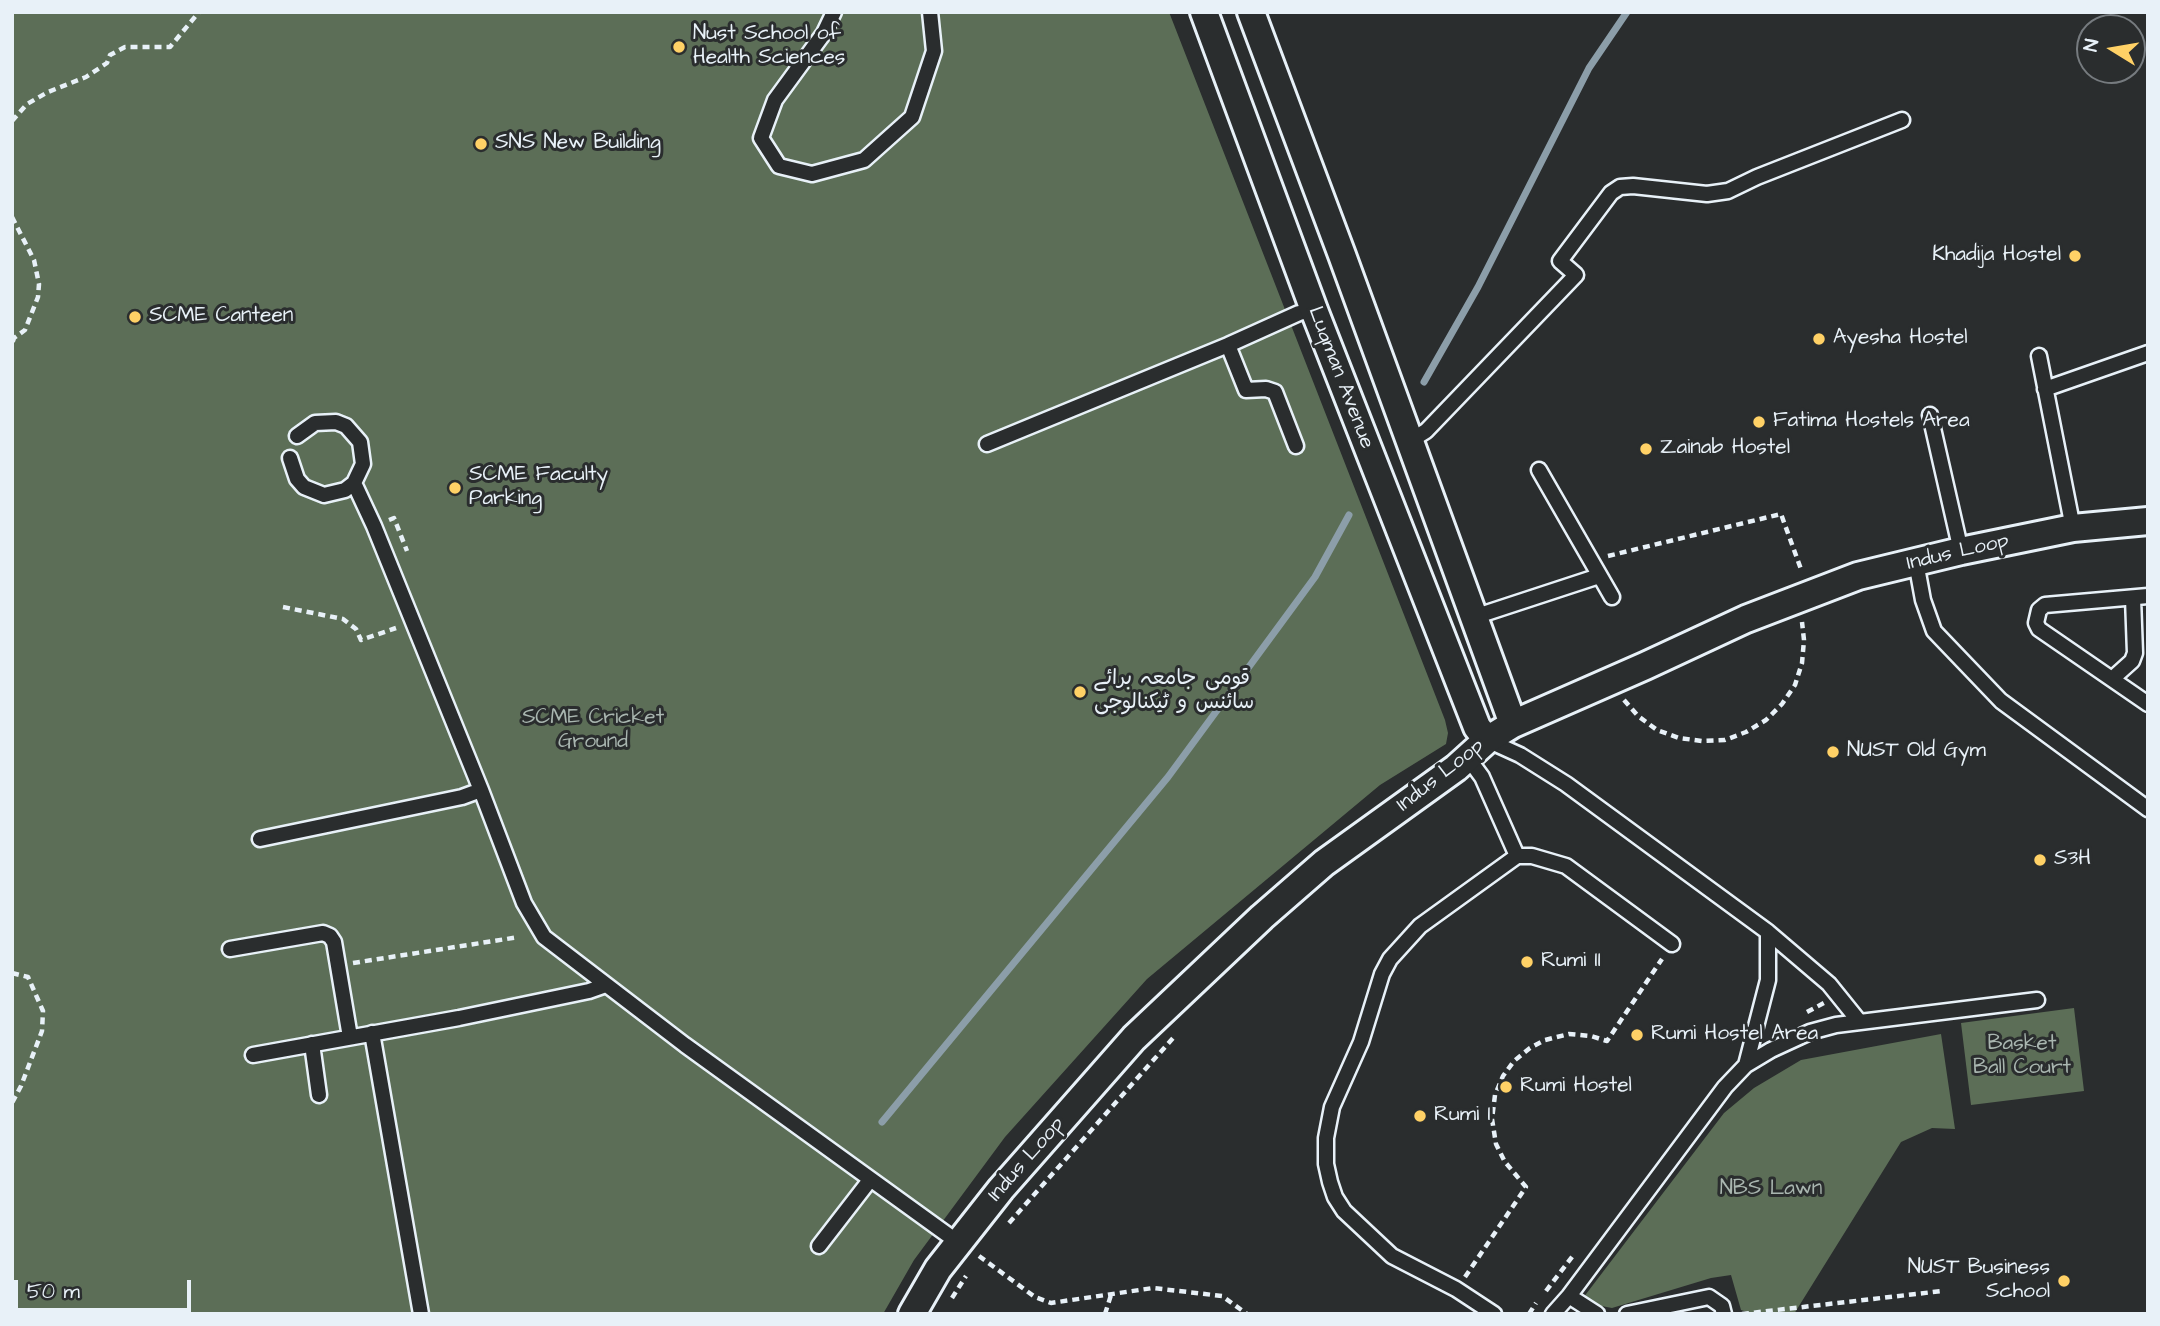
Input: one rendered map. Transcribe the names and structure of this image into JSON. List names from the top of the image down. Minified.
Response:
{"streets":{"street":["Luqman Avenue","Indus Loop"]},"crossings":[["Luqman Avenue","Indus Loop"]],"parks":["SCME Cricket Ground","Basket Ball Court","NBS Lawn"],"places":["Nust School of Health Sciences","SNS New Building","Khadija Hostel","SCME Canteen","Ayesha Hostel","Fatima Hostels Area","Zainab Hostel","SCME Faculty Parking","قومی جامعہ برائے سائنس و ٹیکنالوجی","NUST Old Gym","S3H","Rumi II","Rumi Hostel Area","Rumi Hostel","Rumi I","NUST Business School"],"scale_bar":"50 m","north":"left"}
